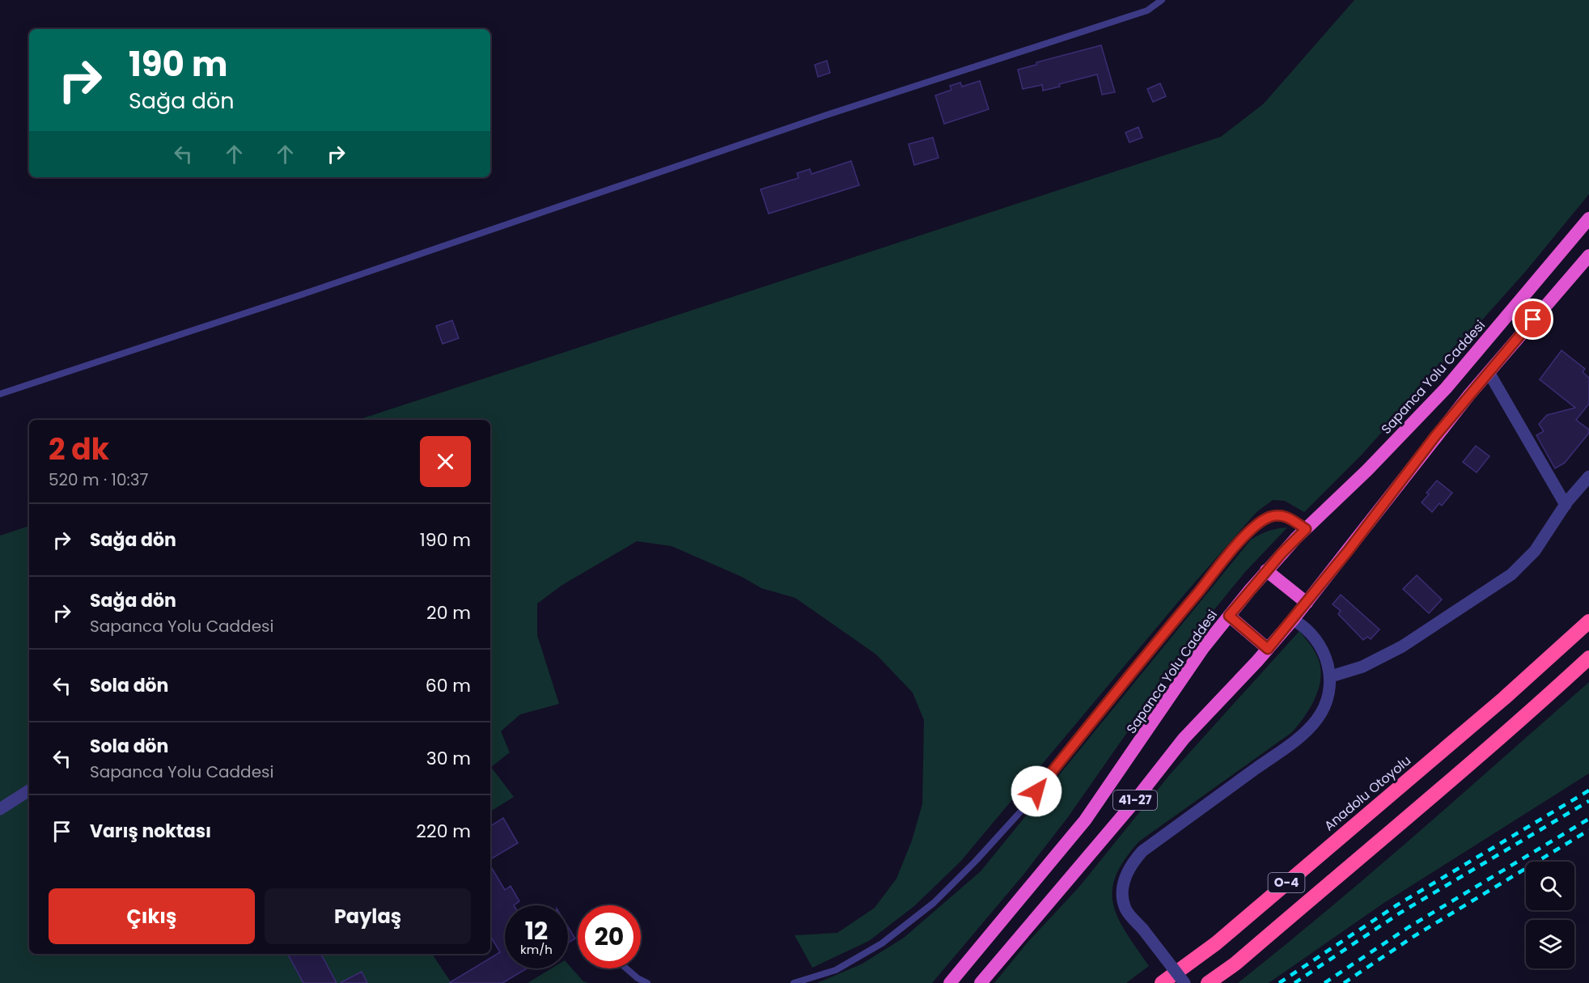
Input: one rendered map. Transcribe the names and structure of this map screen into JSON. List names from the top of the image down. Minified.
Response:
{"streets":{"highway":["Sapanca Yolu Caddesi","Anadolu Otoyolu","41-27","O-4"]},"page":{"turn":["190 m","Sağa dön"],"heading":["2 dk","520 m · 10:37"],"list":[{"name":"Sağa dön","value":"190 m"},{"name":"Sağa dön","note":"Sapanca Yolu Caddesi","value":"20 m"},{"name":"Sola dön","value":"60 m"},{"name":"Sola dön","note":"Sapanca Yolu Caddesi","value":"30 m"},{"name":"Varış noktası","value":"220 m"}],"buttons":["Çıkış","Paylaş"],"speed":"12 km/h","limit":"20"}}
